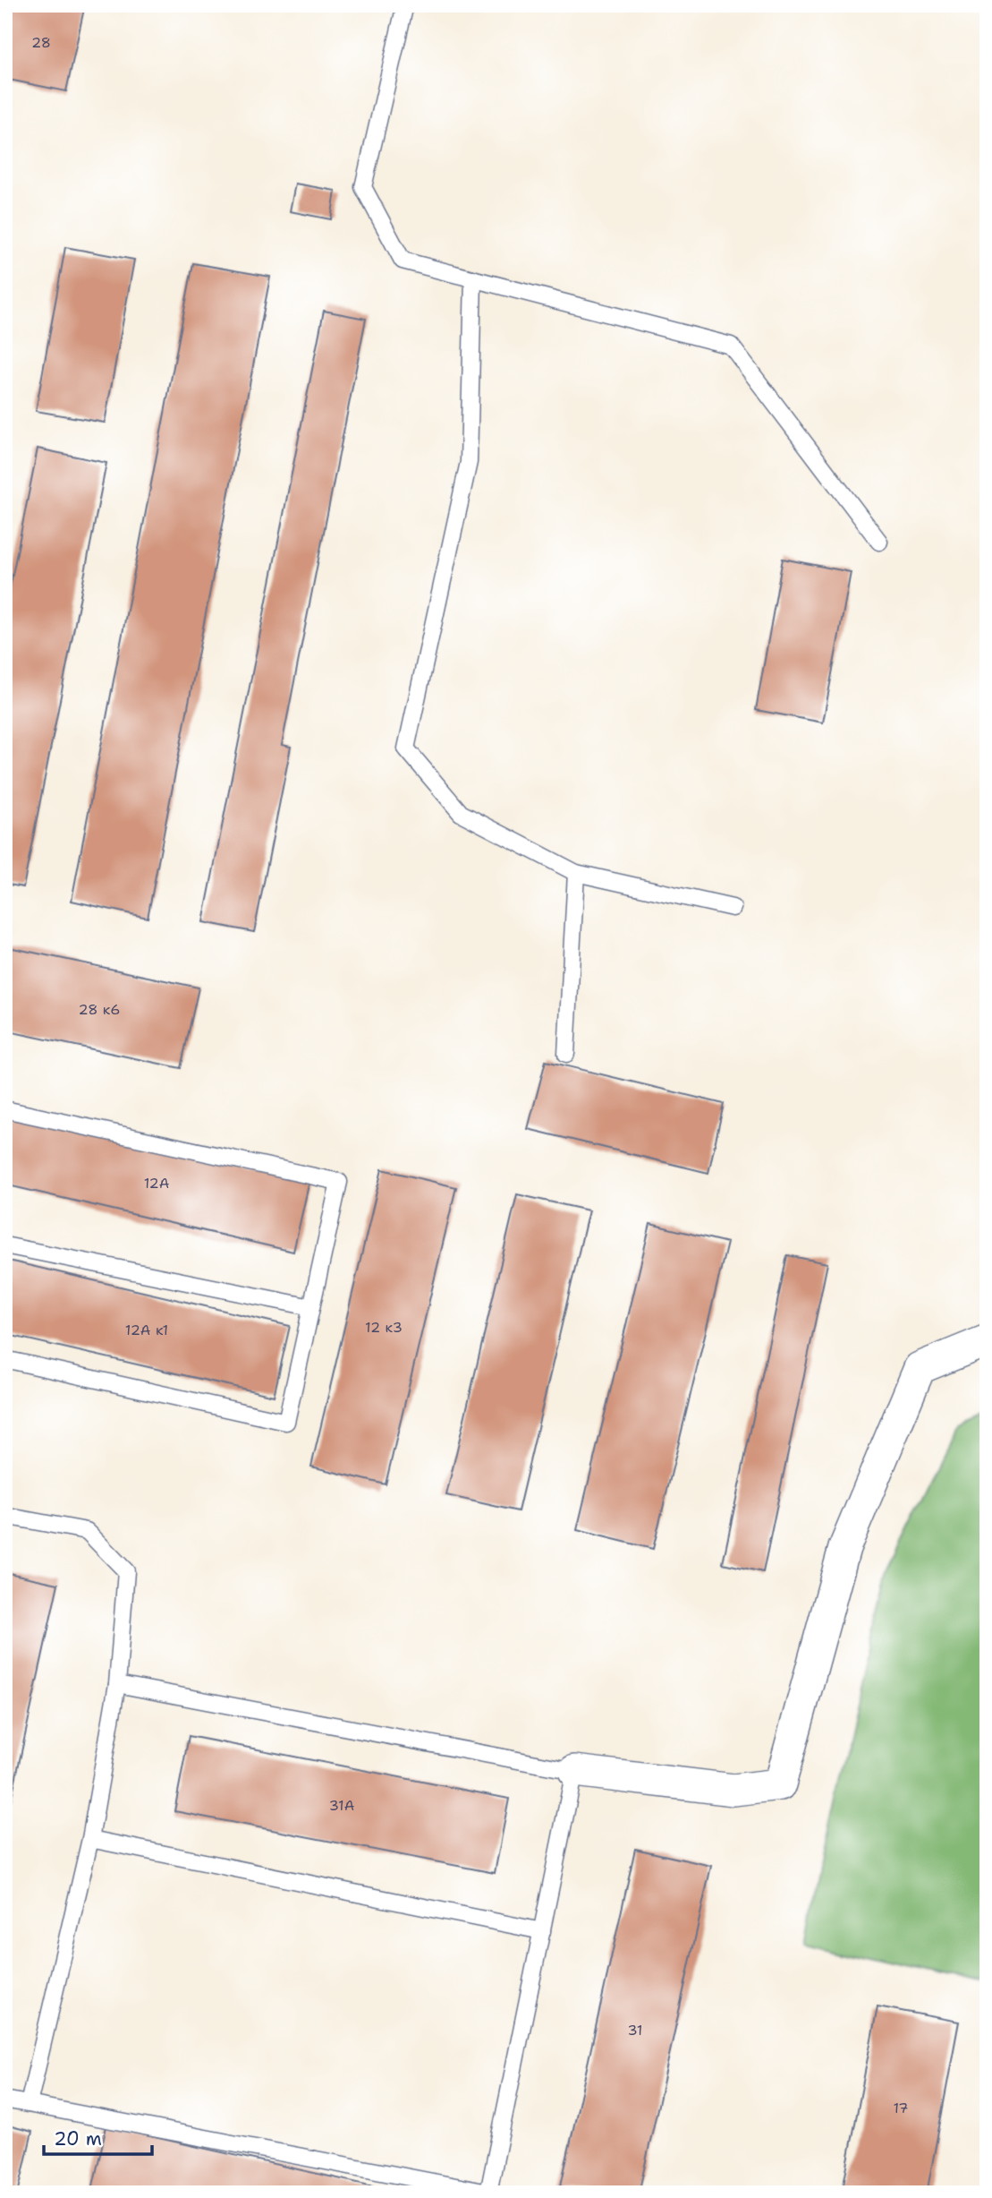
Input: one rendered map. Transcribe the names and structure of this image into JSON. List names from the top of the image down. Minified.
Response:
{"house_numbers":["28","28 к6","12А","12 к3","12А к1","31А","31","17"],"scale_bar":"20 m"}
